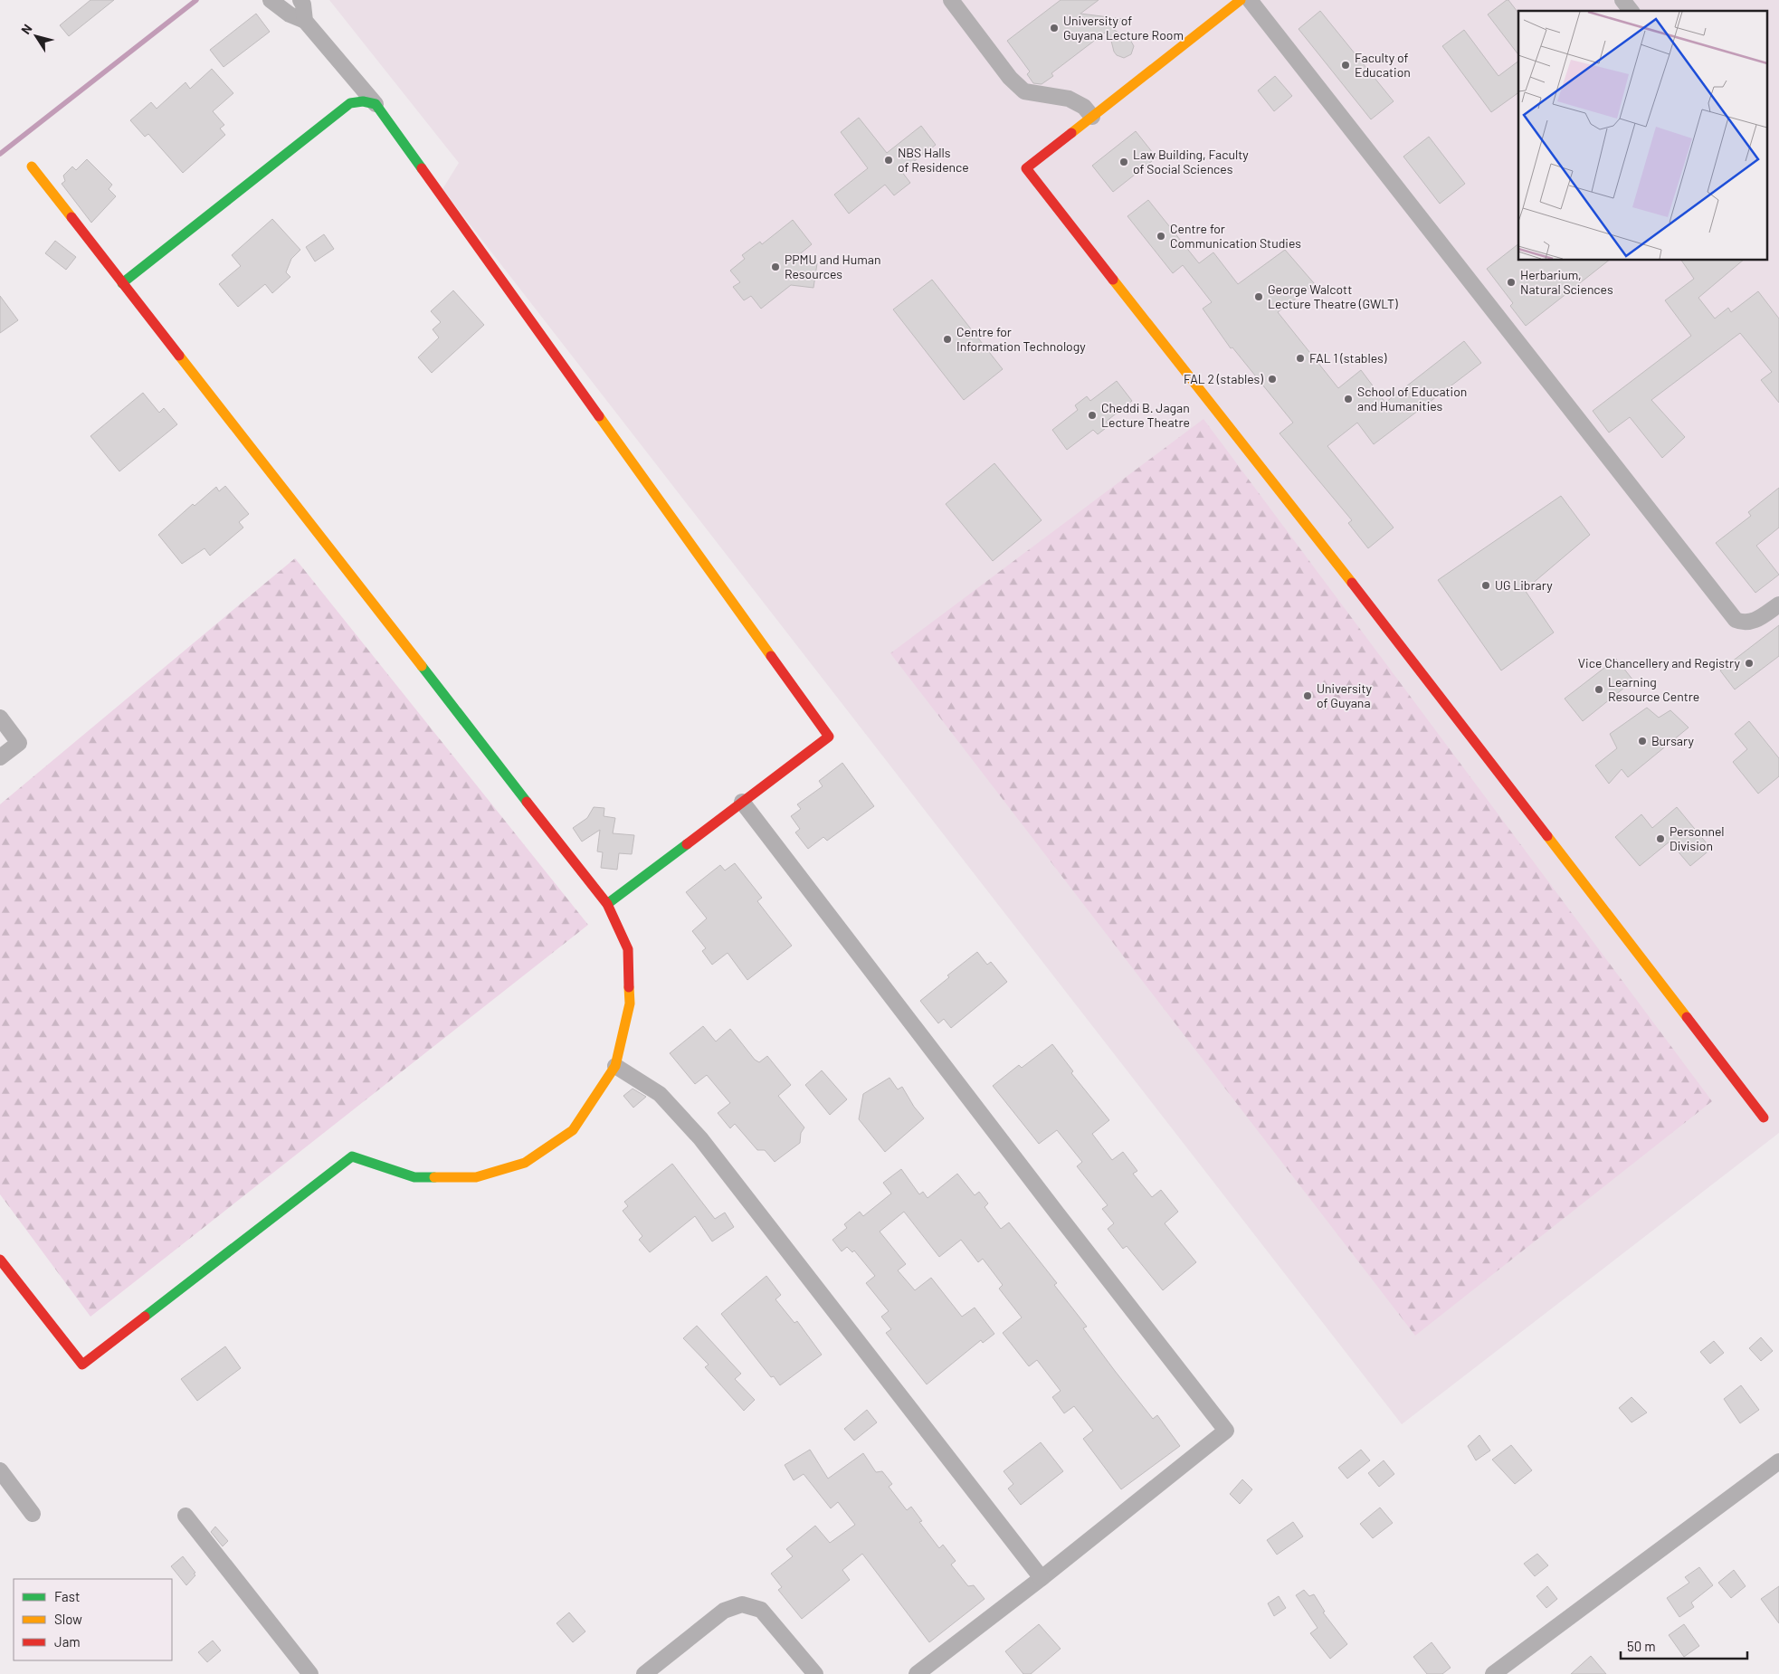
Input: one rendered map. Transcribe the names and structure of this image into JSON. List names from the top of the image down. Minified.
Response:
{"places":["University of Guyana Lecture Room","Faculty of Education","NBS Halls of Residence","Law Building, Faculty of Social Sciences","Centre for Communication Studies","PPMU and Human Resources","Herbarium, Natural Sciences","George Walcott Lecture Theatre (GWLT)","Centre for Information Technology","FAL 1 (stables)","FAL 2 (stables)","School of Education and Humanities","Cheddi B. Jagan Lecture Theatre","UG Library","Vice Chancellery and Registry","Learning Resource Centre","University of Guyana","Bursary","Personnel Division"],"legend":["Fast","Slow","Jam"],"scale_bar":"50 m","north":"top left"}
